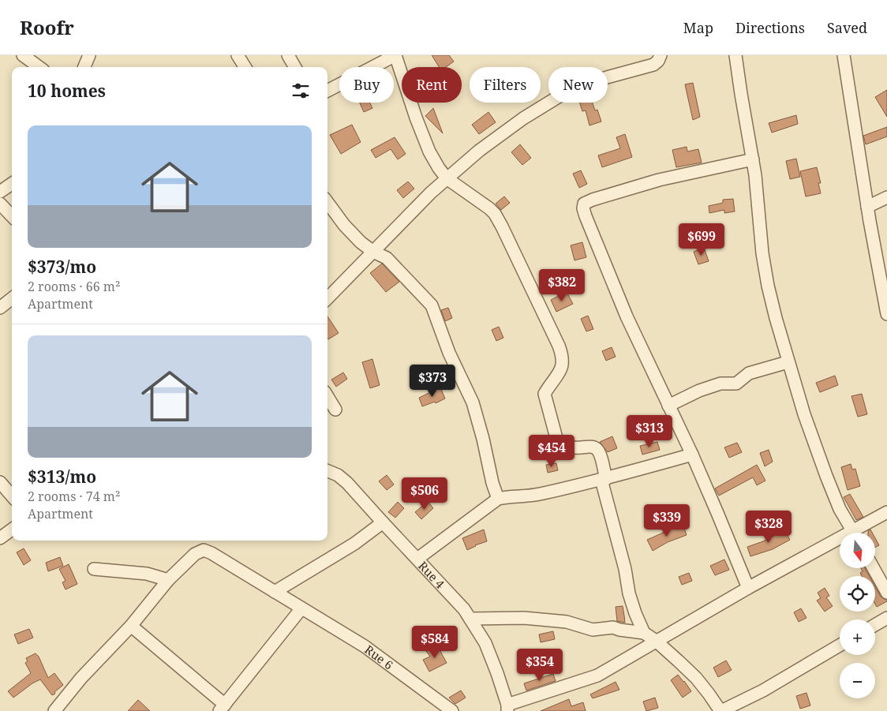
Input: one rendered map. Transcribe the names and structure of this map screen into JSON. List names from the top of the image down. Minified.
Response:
{"streets":{"street":["Rue 4","Rue 6"]},"north":"bottom","page":{"header":"Roofr","nav":["Map","Directions","Saved"],"chip":["Buy","Rent","Filters","New"],"heading":"10 homes","list":[{"name":"$373/mo","note":"2 rooms · 66 m² · Apartment"},{"name":"$313/mo","note":"2 rooms · 74 m² · Apartment"}],"price":["$699","$382","$373","$313","$454","$506","$339","$328","$584","$354"],"map_buttons":["+","−"]}}
